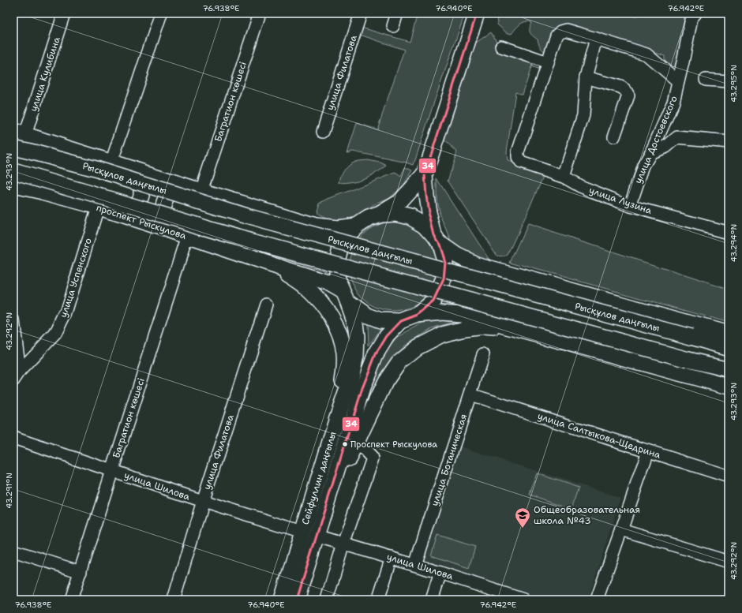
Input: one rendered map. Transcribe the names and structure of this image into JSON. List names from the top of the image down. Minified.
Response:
{"streets":{"main road":["Рысқұлов даңғылы","проспект Рыскулова","Сейфуллин даңғылы"],"street":["улица Филатова","улица Кулибина","Багратион көшесі","улица Достоевского","улица Лузина","улица Успенского","улица Салтыкова-Щедрина","улица Ботаническая","улица Шилова"]},"crossings":[["улица Филатова","улица Шилова"],["Багратион көшесі","проспект Рыскулова"],["Багратион көшесі","улица Шилова"],["улица Достоевского","улица Лузина"],["проспект Рыскулова","улица Успенского"],["улица Салтыкова-Щедрина","улица Ботаническая"],["улица Ботаническая","улица Шилова"],["Сейфуллин даңғылы","улица Шилова"]],"places":{"other":["Проспект Рыскулова"],"school or university":["Общеобразовательная школа №43"]},"lines":["transit line 34"],"coordinates":["76.938°E","76.940°E","76.942°E","43.295°N","43.293°N","43.294°N","43.292°N","43.291°N"]}
